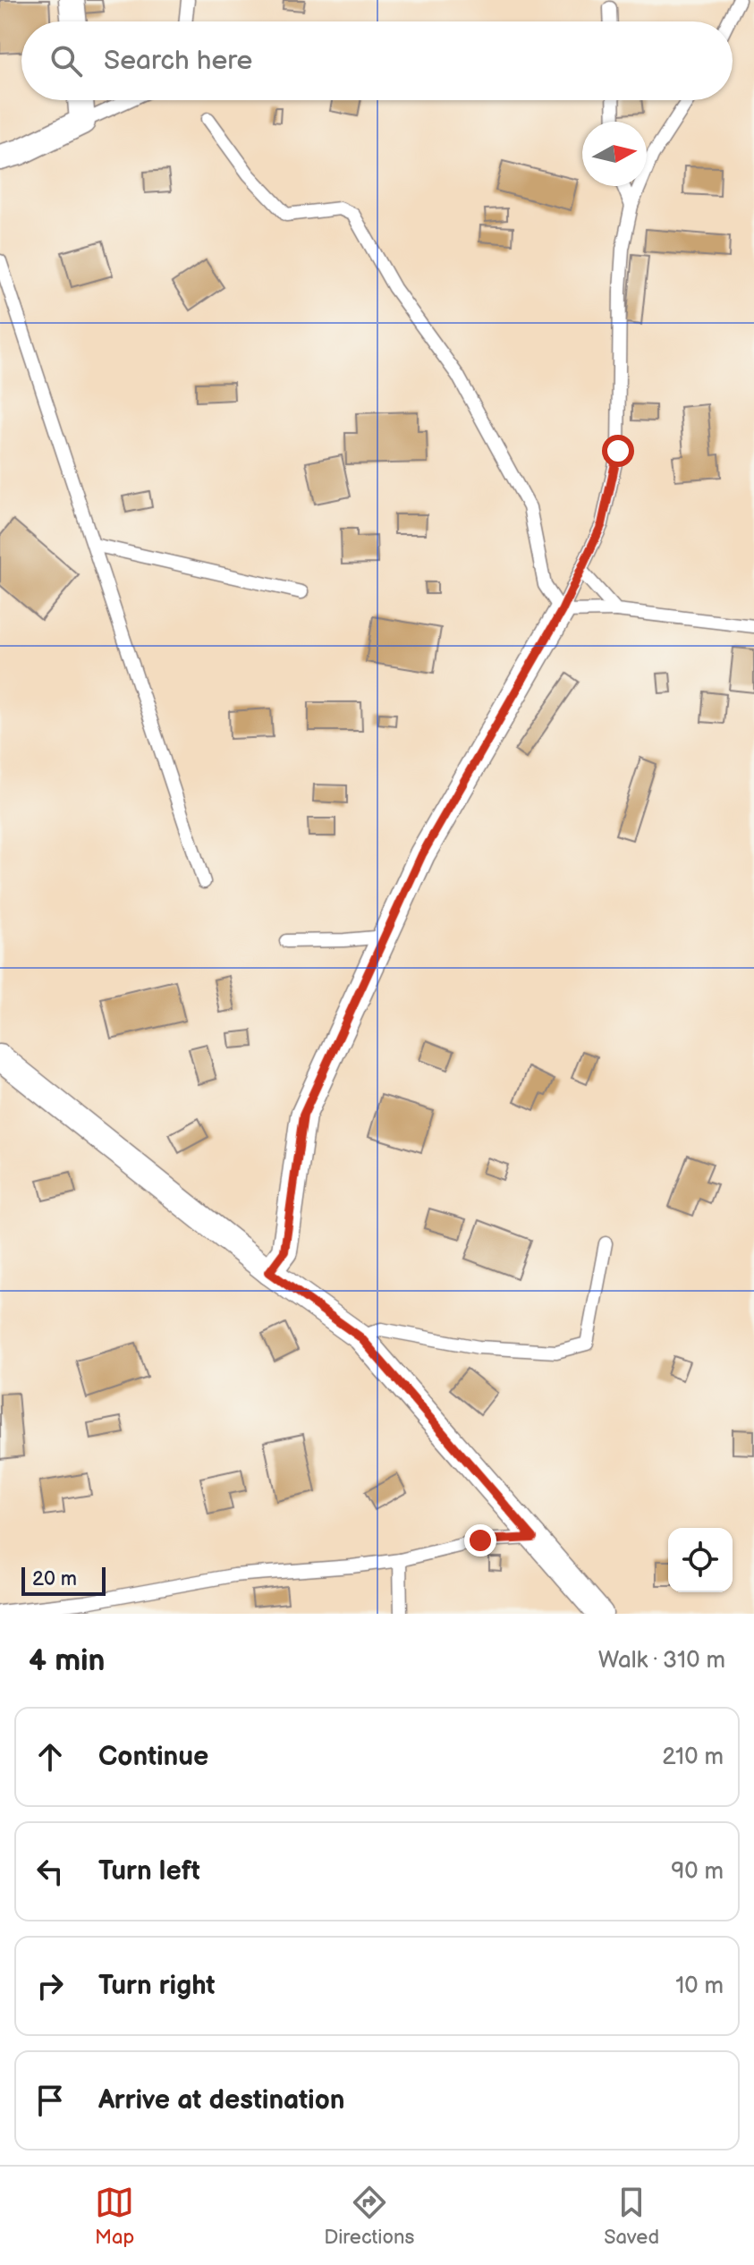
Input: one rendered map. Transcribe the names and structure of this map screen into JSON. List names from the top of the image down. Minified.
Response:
{"scale_bar":"20 m","north":"right","page":{"search":"Search here","scale":"20 m","heading":["4 min","Walk · 310 m"],"list":[["Continue","210 m"],["Turn left","90 m"],["Turn right","10 m"],"Arrive at destination"],"nav":["Map","Directions","Saved"]}}
